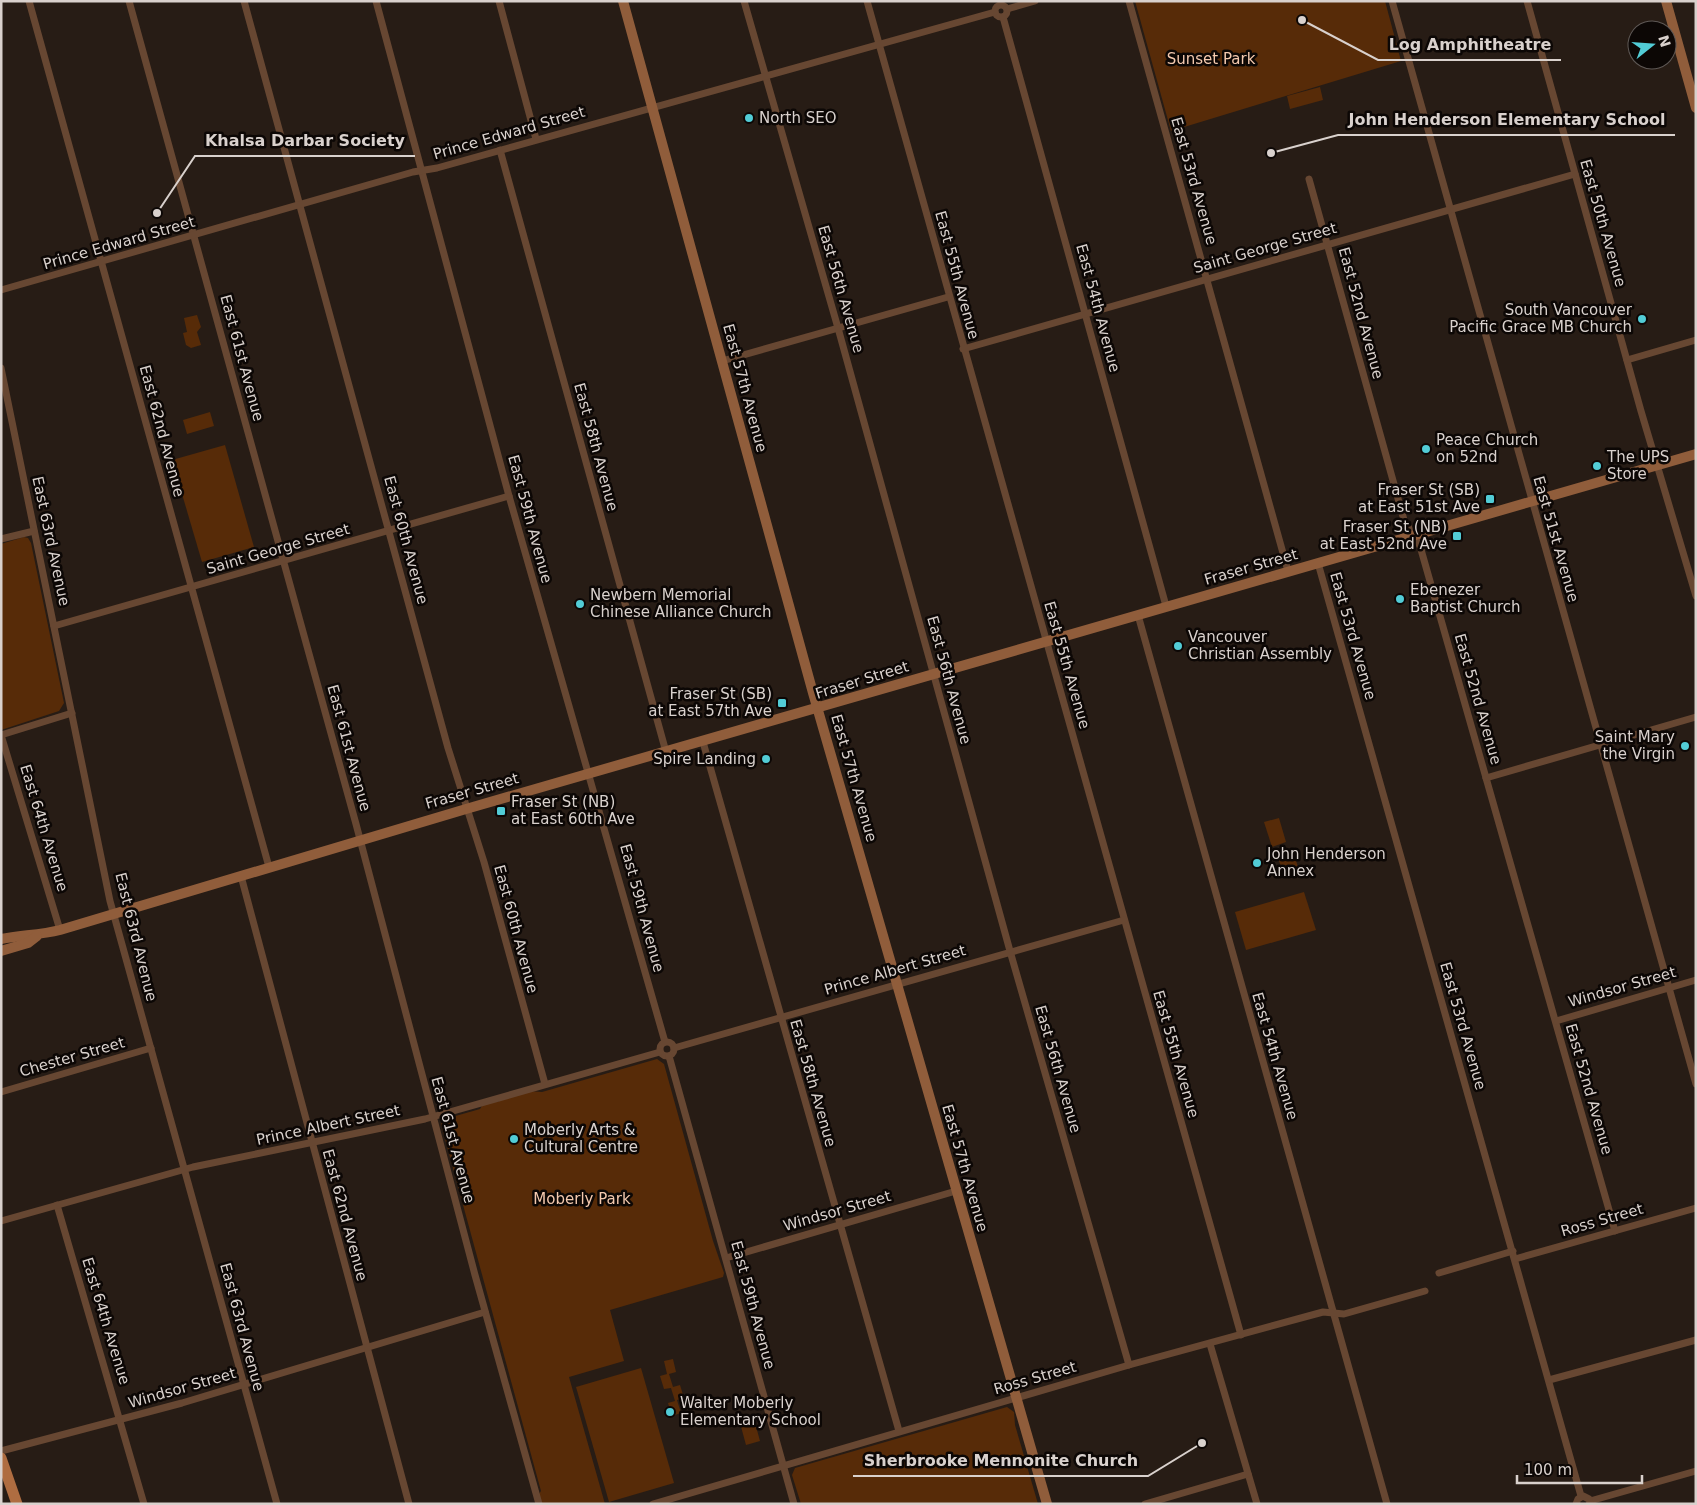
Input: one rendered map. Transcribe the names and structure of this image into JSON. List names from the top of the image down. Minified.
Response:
{"streets":{"street":["Prince Edward Street","East 53rd Avenue","East 50th Avenue","Saint George Street","East 55th Avenue","East 56th Avenue","East 54th Avenue","East 52nd Avenue","East 61st Avenue","East 57th Avenue","East 62nd Avenue","East 58th Avenue","East 59th Avenue","East 51st Avenue","East 60th Avenue","East 63rd Avenue","Fraser Street","East 64th Avenue","Prince Albert Street","Windsor Street","Chester Street","Ross Street"]},"crossings":[["Prince Edward Street","East 55th Avenue"],["Prince Edward Street","East 56th Avenue"],["Prince Edward Street","East 61st Avenue"],["Prince Edward Street","East 57th Avenue"],["Prince Edward Street","East 62nd Avenue"],["Prince Edward Street","East 58th Avenue"],["Prince Edward Street","East 59th Avenue"],["Prince Edward Street","East 60th Avenue"],["East 53rd Avenue","Saint George Street"],["East 53rd Avenue","Fraser Street"],["East 53rd Avenue","Ross Street"],["East 50th Avenue","Saint George Street"],["East 50th Avenue","Fraser Street"],["Saint George Street","East 55th Avenue"],["Saint George Street","East 54th Avenue"],["Saint George Street","East 52nd Avenue"],["Saint George Street","East 61st Avenue"],["Saint George Street","East 62nd Avenue"],["Saint George Street","East 59th Avenue"],["Saint George Street","East 51st Avenue"],["Saint George Street","East 60th Avenue"],["Saint George Street","East 63rd Avenue"],["East 55th Avenue","Fraser Street"],["East 55th Avenue","Prince Albert Street"],["East 55th Avenue","Ross Street"],["East 56th Avenue","Fraser Street"],["East 56th Avenue","Prince Albert Street"],["East 56th Avenue","Ross Street"],["East 54th Avenue","Fraser Street"],["East 54th Avenue","Ross Street"],["East 52nd Avenue","Fraser Street"],["East 52nd Avenue","Windsor Street"],["East 52nd Avenue","Ross Street"],["East 61st Avenue","Fraser Street"],["East 61st Avenue","Prince Albert Street"],["East 61st Avenue","Windsor Street"],["East 57th Avenue","Fraser Street"],["East 57th Avenue","Prince Albert Street"],["East 57th Avenue","Windsor Street"],["East 57th Avenue","Ross Street"],["East 62nd Avenue","Fraser Street"],["East 62nd Avenue","Prince Albert Street"],["East 62nd Avenue","Windsor Street"],["East 58th Avenue","Fraser Street"],["East 58th Avenue","Prince Albert Street"],["East 58th Avenue","Windsor Street"],["East 58th Avenue","Ross Street"],["East 59th Avenue","Fraser Street"],["East 59th Avenue","Prince Albert Street"],["East 59th Avenue","Windsor Street"],["East 59th Avenue","Ross Street"],["East 51st Avenue","Fraser Street"],["East 51st Avenue","Windsor Street"],["East 60th Avenue","Fraser Street"],["East 60th Avenue","Prince Albert Street"],["East 63rd Avenue","Fraser Street"],["East 63rd Avenue","Prince Albert Street"],["East 63rd Avenue","Windsor Street"],["East 63rd Avenue","Chester Street"],["Fraser Street","East 64th Avenue"],["East 64th Avenue","Prince Albert Street"],["East 64th Avenue","Windsor Street"]],"parks":["Sunset Park","Moberly Park"],"places":{"other":["Log Amphitheatre","North SEO","John Henderson Elementary School","Khalsa Darbar Society","South Vancouver Pacific Grace MB Church","Peace Church on 52nd","The UPS Store","Ebenezer Baptist Church","Newbern Memorial Chinese Alliance Church","Vancouver Christian Assembly","Saint Mary the Virgin","Spire Landing","John Henderson Annex","Moberly Arts & Cultural Centre","Walter Moberly Elementary School","Sherbrooke Mennonite Church"],"transit":["Fraser St (SB) at East 51st Ave","Fraser St (NB) at East 52nd Ave","Fraser St (SB) at East 57th Ave","Fraser St (NB) at East 60th Ave"]},"scale_bar":"100 m","north":"right"}
